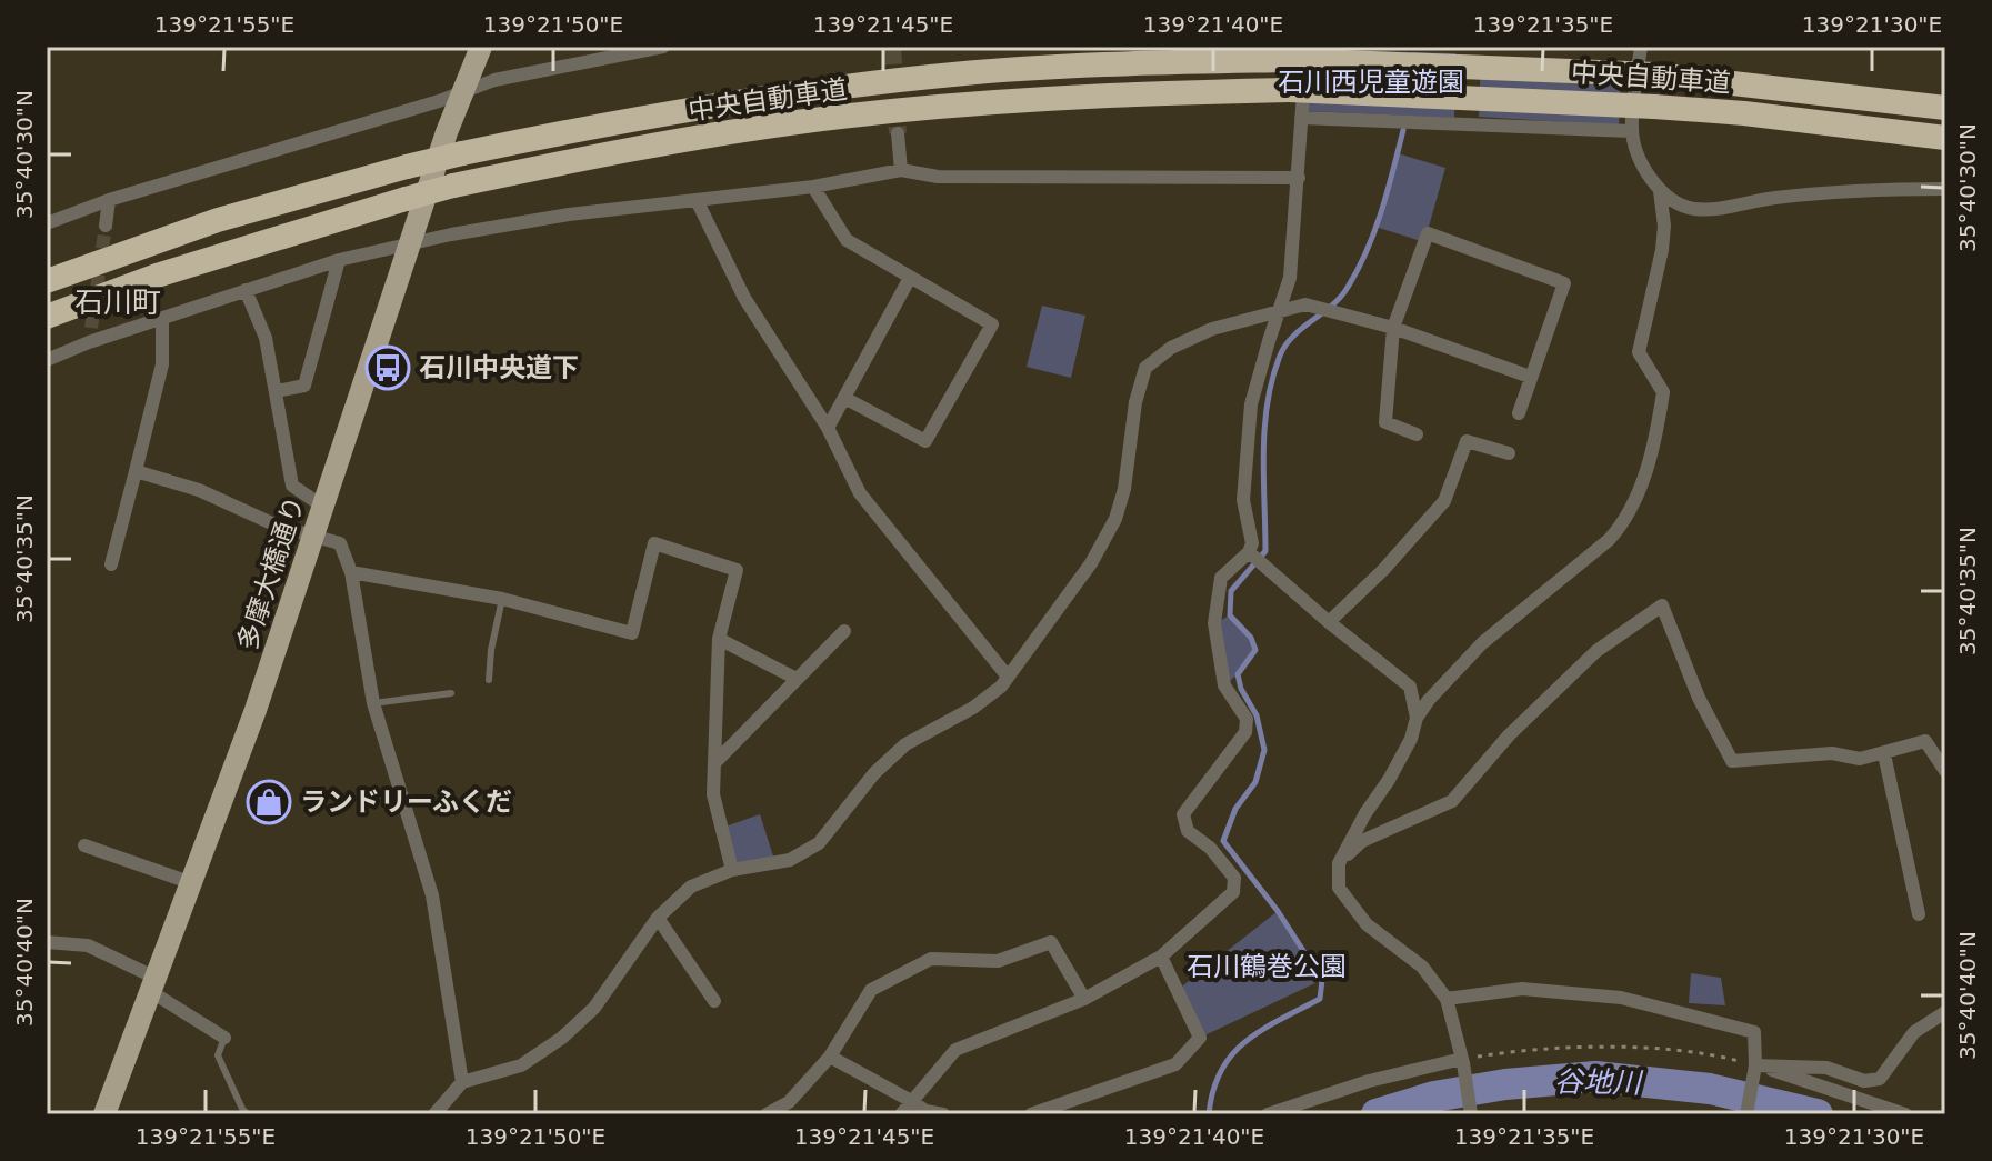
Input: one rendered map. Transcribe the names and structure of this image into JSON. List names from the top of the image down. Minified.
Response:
{"streets":{"highway":["中央自動車道"],"main road":["多摩大橋通り"]},"districts":["石川町"],"water":["谷地川"],"parks":["石川西児童遊園","石川鶴巻公園"],"places":{"bus stop":["石川中央道下"],"shop":["ランドリーふくだ"]},"coordinates":["139°21'55\"E","139°21'50\"E","139°21'45\"E","139°21'40\"E","139°21'35\"E","139°21'30\"E","35°40'30\"N","35°40'35\"N","35°40'40\"N"]}
